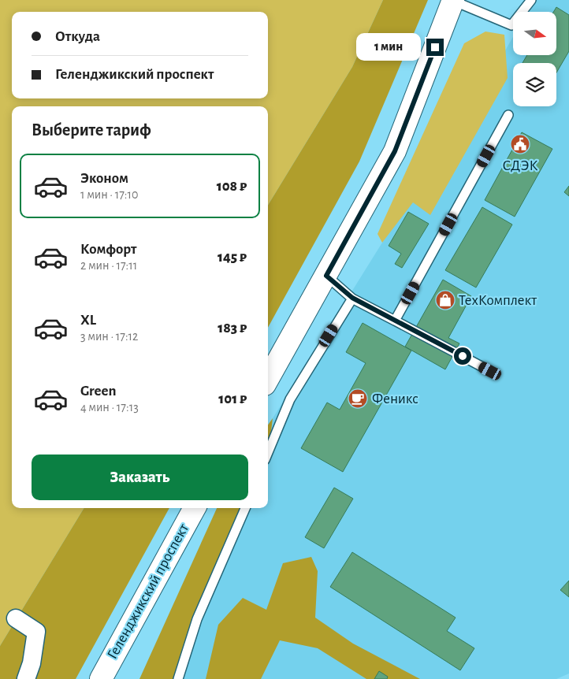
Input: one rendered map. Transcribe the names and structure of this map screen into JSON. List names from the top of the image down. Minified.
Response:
{"streets":{"main road":["Геленджикский проспект"]},"places":{"public building":["СДЭК"],"shop":["ТехКомплект"],"cafe":["Феникс"]},"north":"right","page":{"banner":["Откуда","Геленджикский проспект"],"bubble":"1 мин","heading":"Выберите тариф","list":[{"name":"Эконом","note":"1 мин · 17:10","value":"108 ₽"},{"name":"Комфорт","note":"2 мин · 17:11","value":"145 ₽"},{"name":"XL","note":"3 мин · 17:12","value":"183 ₽"},{"name":"Green","note":"4 мин · 17:13","value":"101 ₽"}],"buttons":"Заказать"}}
